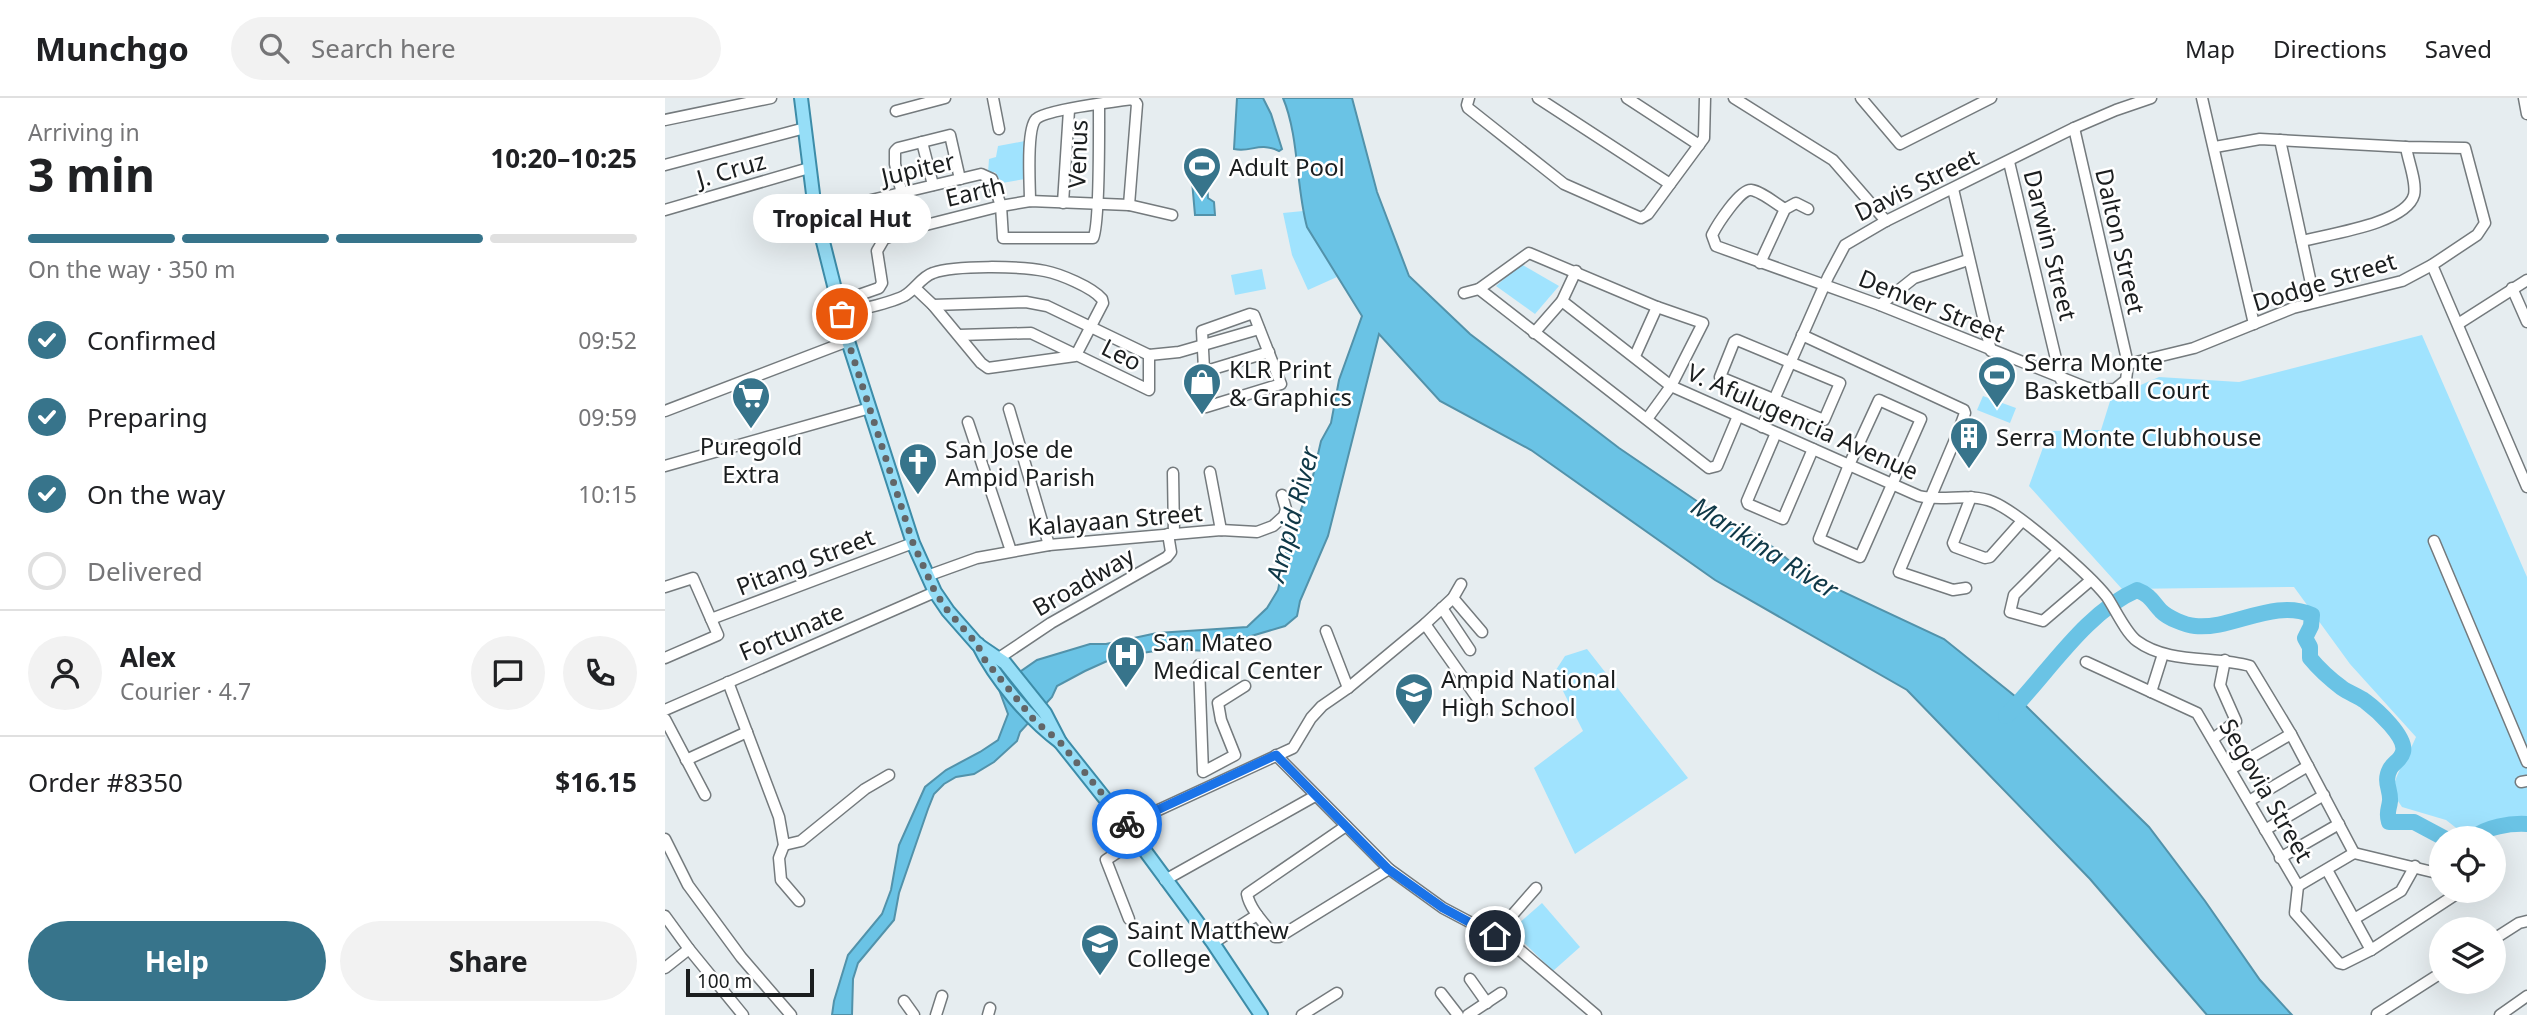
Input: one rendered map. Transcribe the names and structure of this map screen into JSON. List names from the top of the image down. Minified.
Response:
{"streets":{"street":["Venus","Jupiter","J. Cruz","Davis Street","Earth","Dalton Street","Darwin Street","Dodge Street","Denver Street","Leo","V. Afulugencia Avenue","Kalayaan Street","Pitang Street","Broadway","Fortunate","Segovia Street"]},"crossings":[["Venus","Jupiter"],["Venus","Earth"],["Jupiter","Earth"],["Davis Street","Dalton Street"],["Davis Street","Darwin Street"],["Davis Street","Denver Street"],["Davis Street","V. Afulugencia Avenue"],["Dalton Street","Dodge Street"],["Dalton Street","Denver Street"],["Darwin Street","Denver Street"],["Dodge Street","Denver Street"],["Kalayaan Street","Broadway"]],"water":["Ampid River","Marikina River"],"places":{"sports":["Adult Pool","Serra Monte Basketball Court"],"other":["Tropical Hut"],"shop":["KLR Print & Graphics"],"supermarket":["Puregold Extra"],"building":["Serra Monte Clubhouse"],"church":["San Jose de Ampid Parish"],"hospital":["San Mateo Medical Center"],"school or university":["Ampid National High School","Saint Matthew College"]},"scale_bar":"100 m","page":{"header":"Munchgo","search":"Search here","nav":["Map","Directions","Saved"],"heading":["3 min","Arriving in","10:20–10:25"],"panel":["Alex","Courier · 4.7","Order #8350","$16.15"],"bubble":"Tropical Hut","bar":"On the way · 350 m","list":[["Confirmed","09:52"],["Preparing","09:59"],["On the way","10:15"],"Delivered"],"buttons":["Help","Share"],"scale":"100 m"}}
